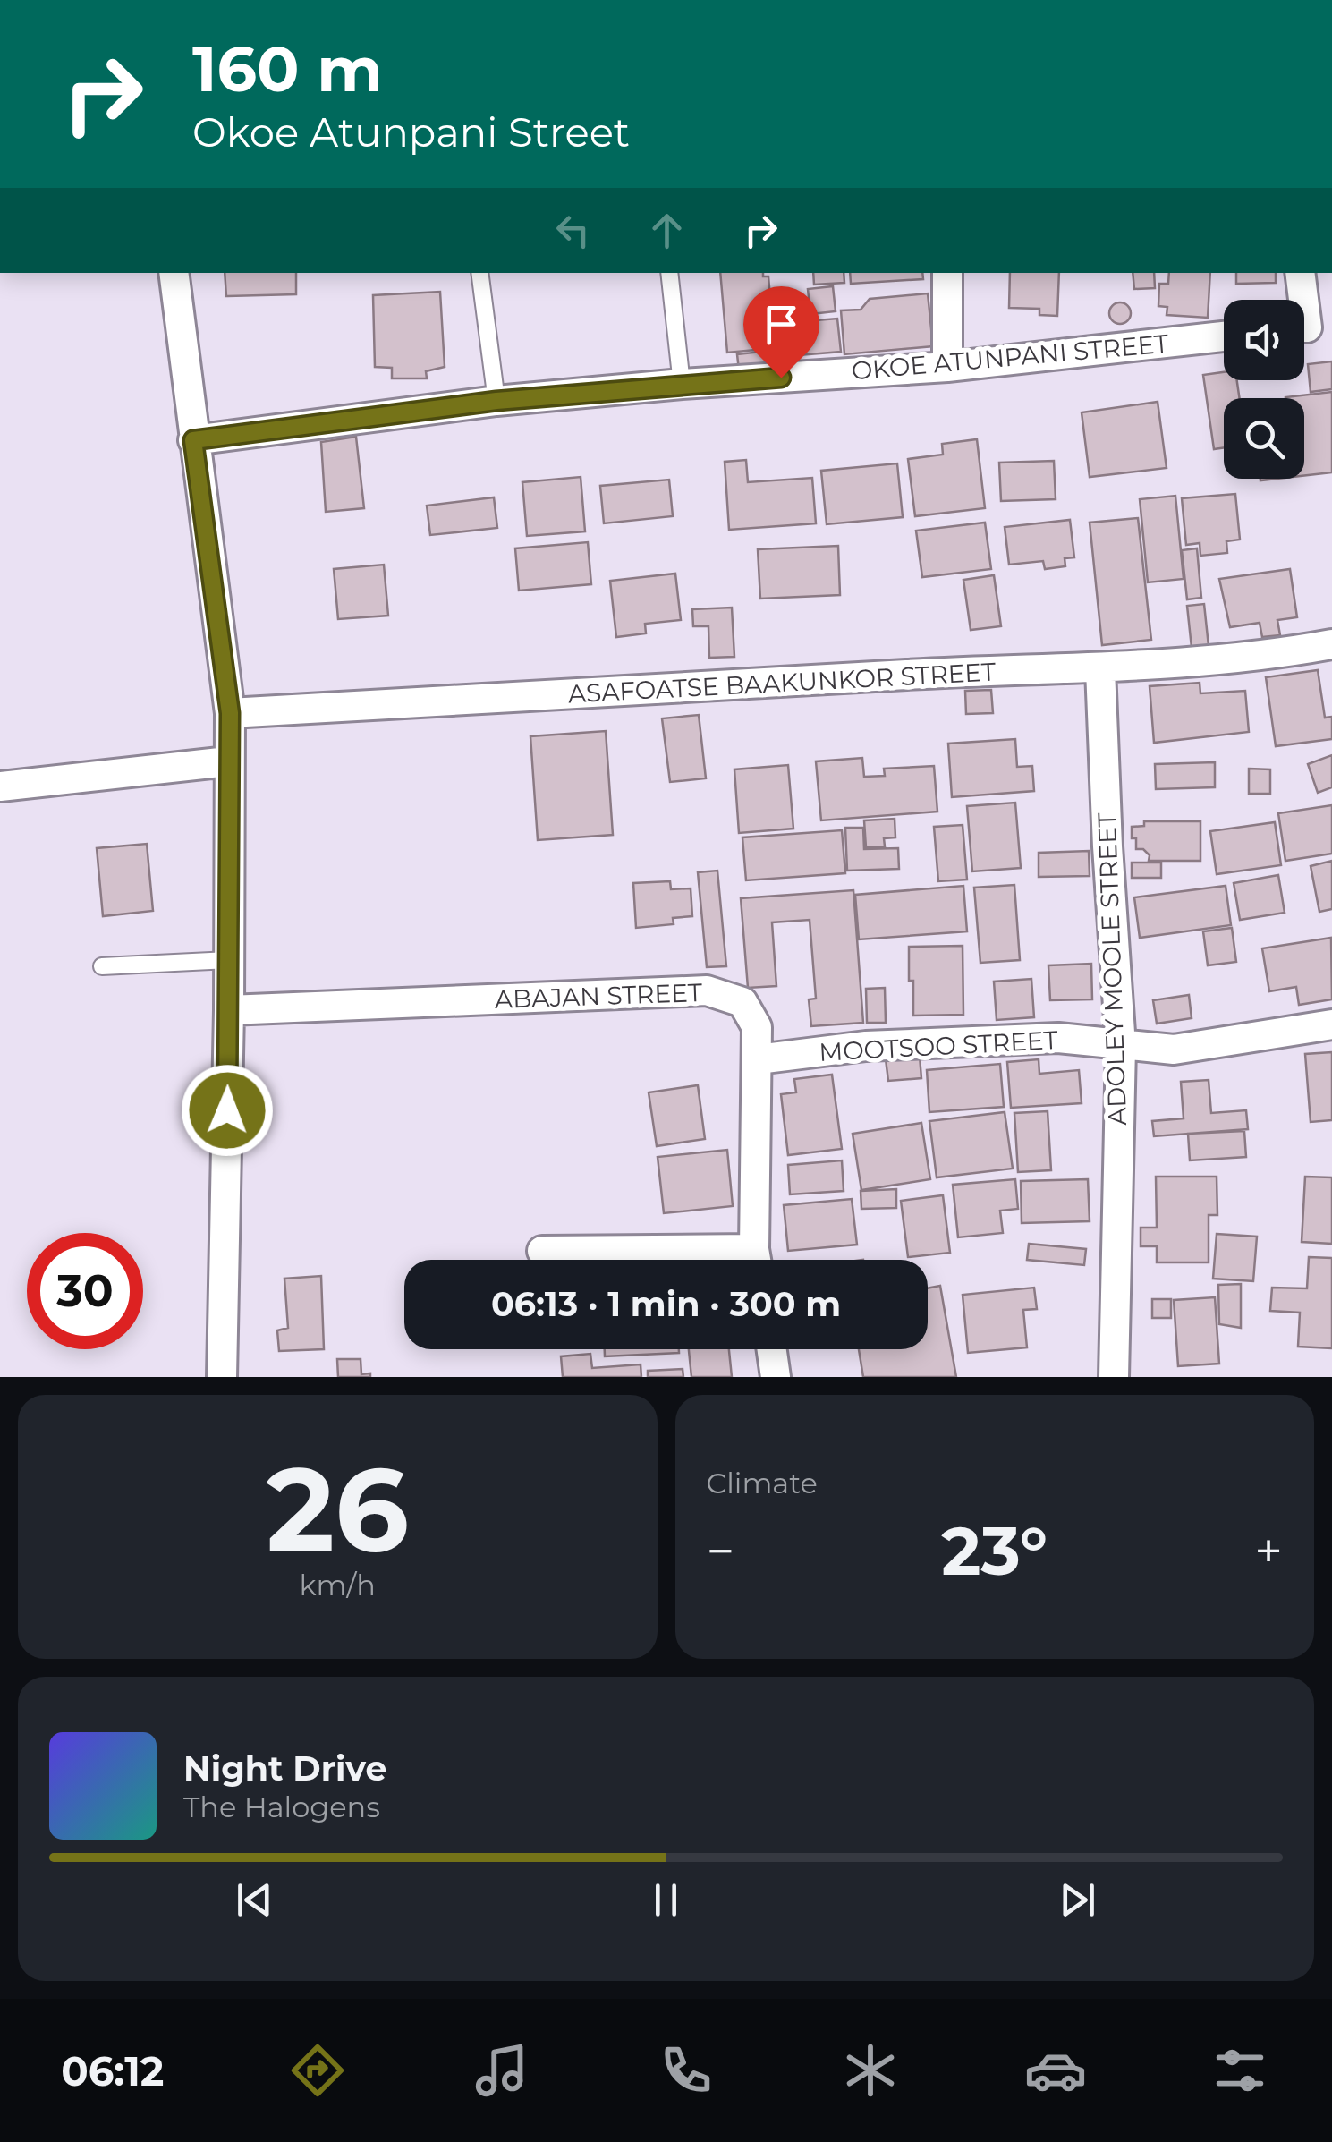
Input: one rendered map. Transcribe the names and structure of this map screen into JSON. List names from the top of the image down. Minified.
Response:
{"streets":{"street":["OKOE ATUNPANI STREET","ASAFOATSE BAAKUNKOR STREET","ADOLEY MOOLE STREET","ABAJAN STREET","MOOTSOO STREET"]},"crossings":[["ASAFOATSE BAAKUNKOR STREET","ADOLEY MOOLE STREET"],["ADOLEY MOOLE STREET","MOOTSOO STREET"],["ABAJAN STREET","MOOTSOO STREET"]],"page":{"turn":["160 m","Okoe Atunpani Street"],"limit":"30","trip":"06:13 · 1 min · 300 m","tile":[["26","km/h"],"Climate"],"heat":["−","23°","+"],"song":["Night Drive","The Halogens"],"tabs":"06:12"}}
